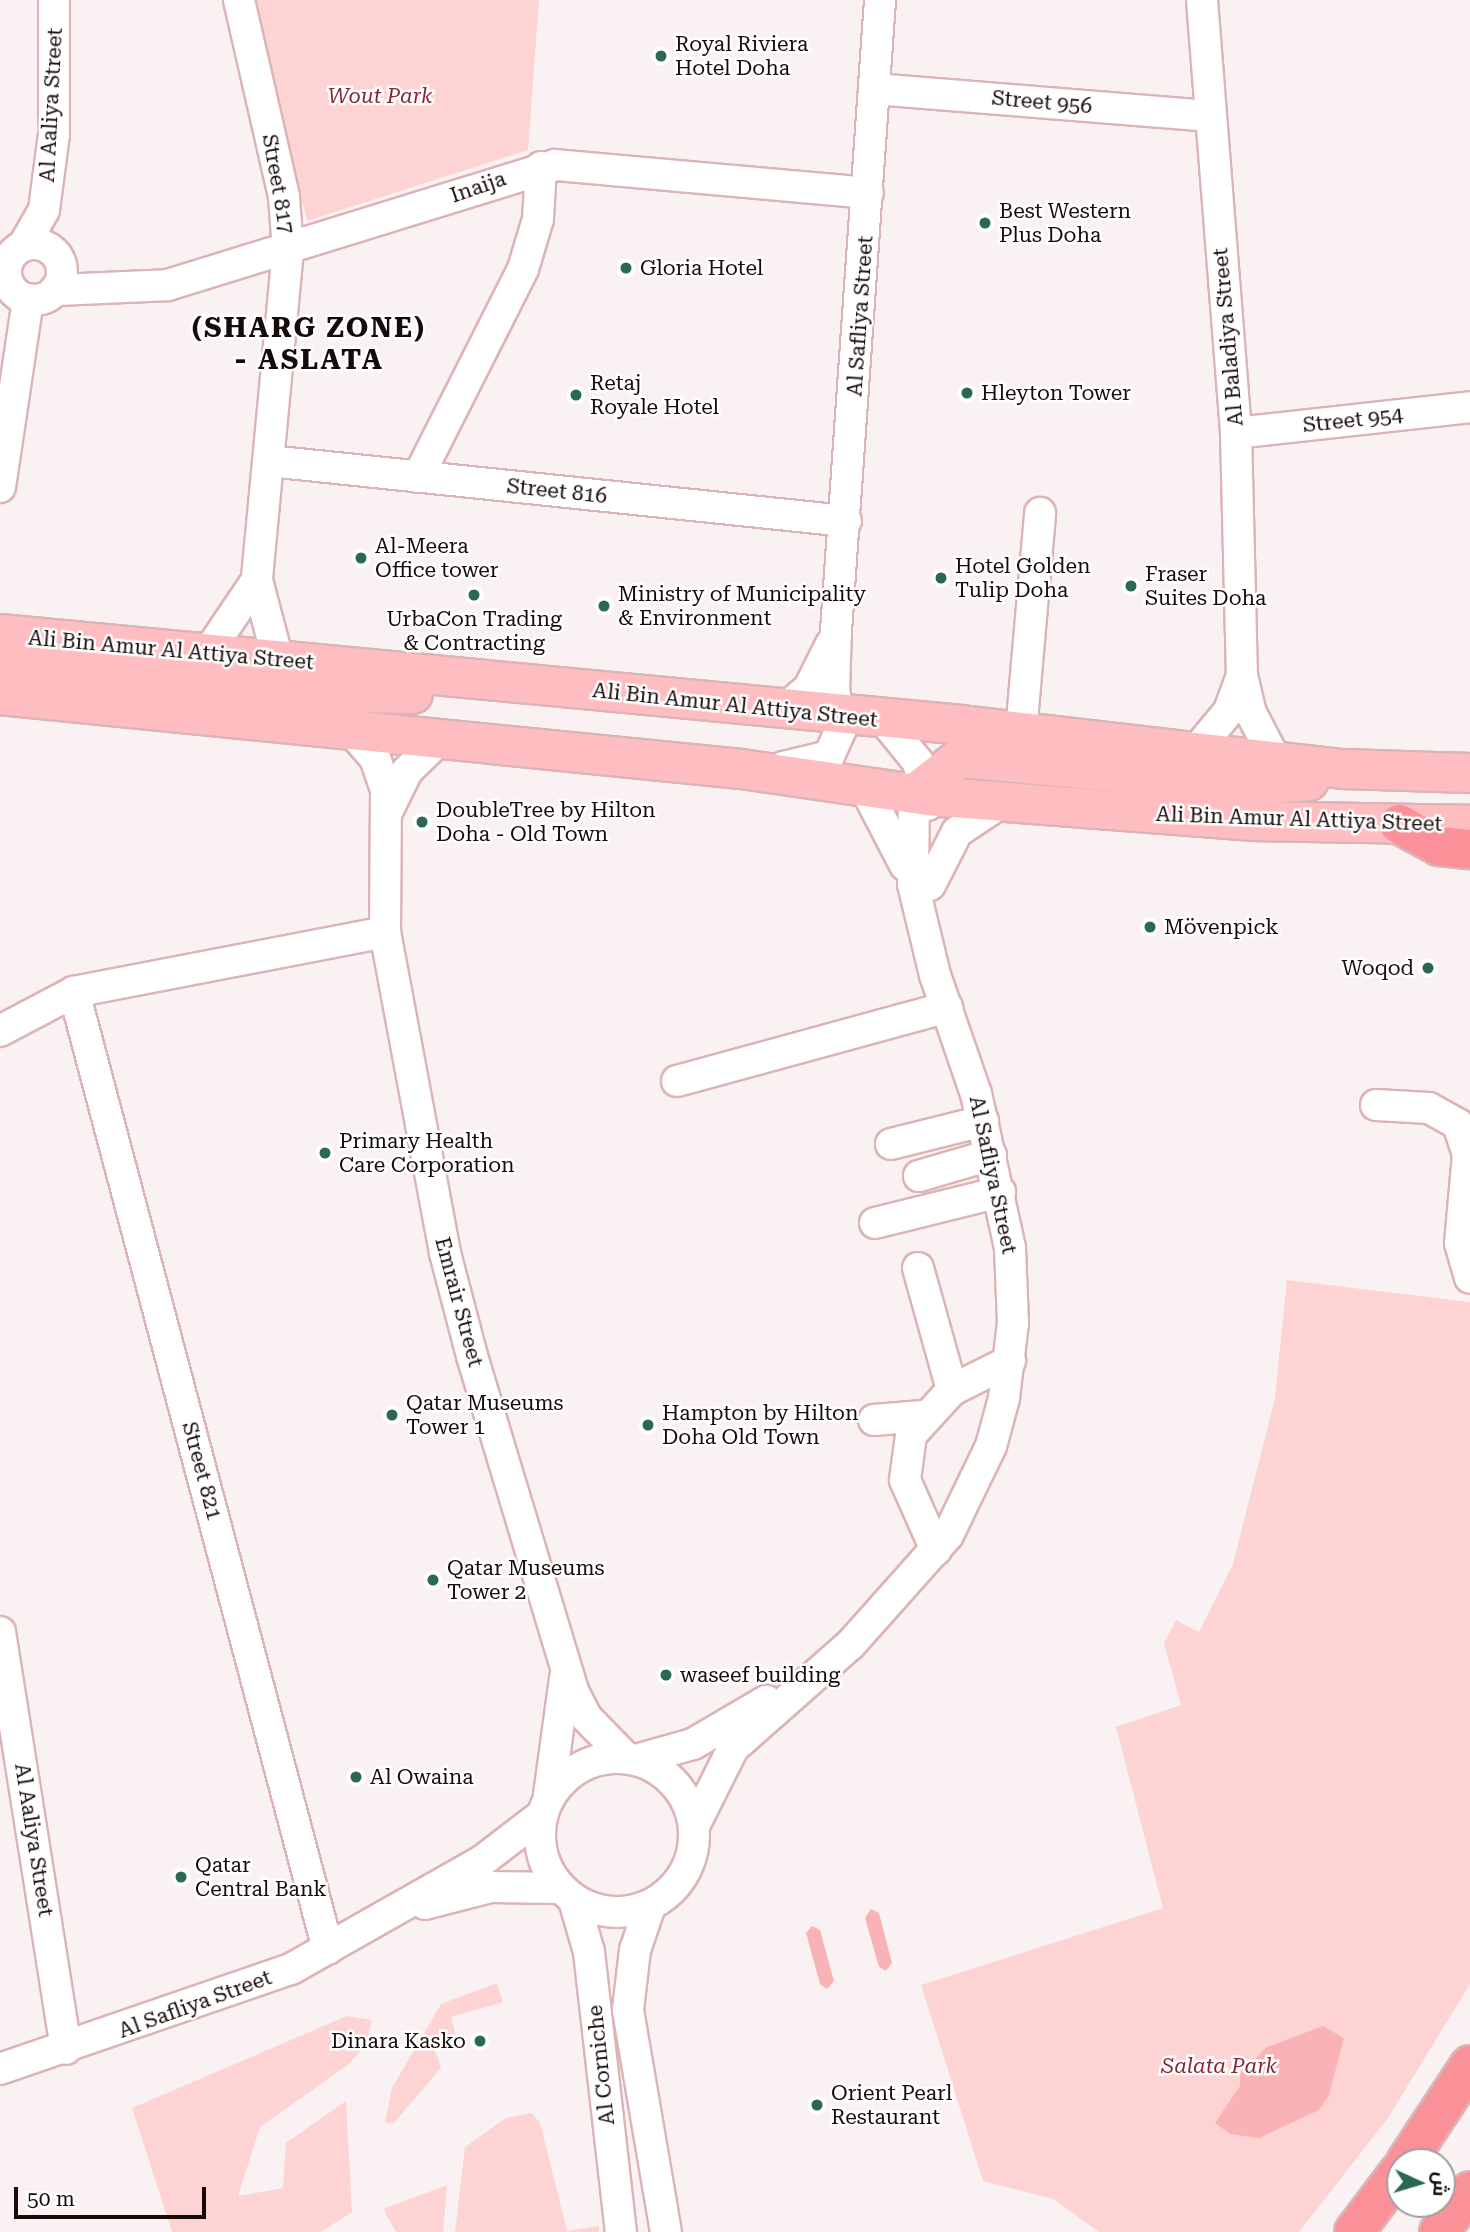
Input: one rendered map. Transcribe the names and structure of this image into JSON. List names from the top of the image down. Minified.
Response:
{"streets":{"main road":["Ali Bin Amur Al Attiya Street"],"street":["Street 956","Al Aaliya Street","Street 817","Inaija","Al Safliya Street","Al Baladiya Street","Street 954","Street 816","Emrair Street","Street 821","Al Corniche"]},"crossings":[["Street 956","Al Safliya Street"],["Street 956","Al Baladiya Street"],["Al Aaliya Street","Inaija"],["Al Aaliya Street","Al Safliya Street"],["Street 817","Inaija"],["Street 817","Street 816"],["Street 817","Ali Bin Amur Al Attiya Street"],["Inaija","Al Safliya Street"],["Al Safliya Street","Street 816"],["Al Safliya Street","Ali Bin Amur Al Attiya Street"],["Al Safliya Street","Emrair Street"],["Al Safliya Street","Street 821"],["Al Safliya Street","Al Corniche"],["Al Baladiya Street","Street 954"],["Al Baladiya Street","Ali Bin Amur Al Attiya Street"],["Ali Bin Amur Al Attiya Street","Emrair Street"],["Emrair Street","Al Corniche"]],"districts":["(SHARG ZONE) - ASLATA"],"parks":["Wout Park","Salata Park"],"places":["Royal Riviera Hotel Doha","Best Western Plus Doha","Gloria Hotel","Hleyton Tower","Retaj Royale Hotel","Al-Meera Office tower","Hotel Golden Tulip Doha","Fraser Suites Doha","UrbaCon Trading & Contracting","Ministry of Municipality & Environment","DoubleTree by Hilton Doha - Old Town","Mövenpick","Woqod","Primary Health Care Corporation","Qatar Museums Tower 1","Hampton by Hilton Doha Old Town","Qatar Museums Tower 2","waseef building","Al Owaina","Qatar Central Bank","Dinara Kasko","Orient Pearl Restaurant"],"scale_bar":"50 m","north":"right"}
